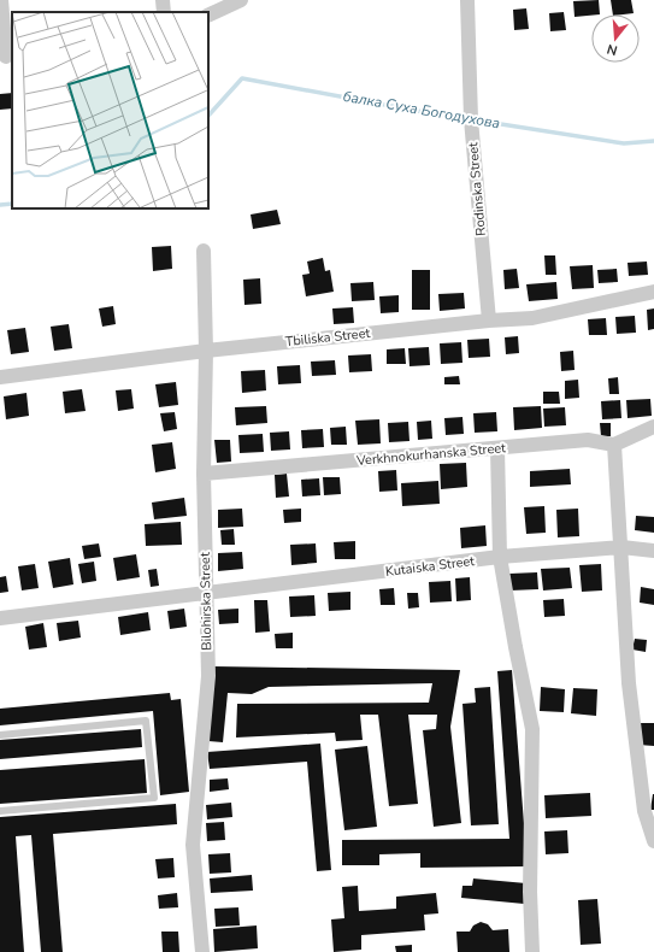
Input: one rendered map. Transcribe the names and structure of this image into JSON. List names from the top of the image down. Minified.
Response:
{"streets":{"street":["Rodinska Street","Tbiliska Street","Verkhnokurhanska Street","Kutaiska Street","Bilohirska Street"]},"crossings":[["Rodinska Street","Tbiliska Street"],["Tbiliska Street","Bilohirska Street"],["Verkhnokurhanska Street","Bilohirska Street"],["Kutaiska Street","Bilohirska Street"]],"water":["балка Суха Богодухова"],"north":"bottom"}
